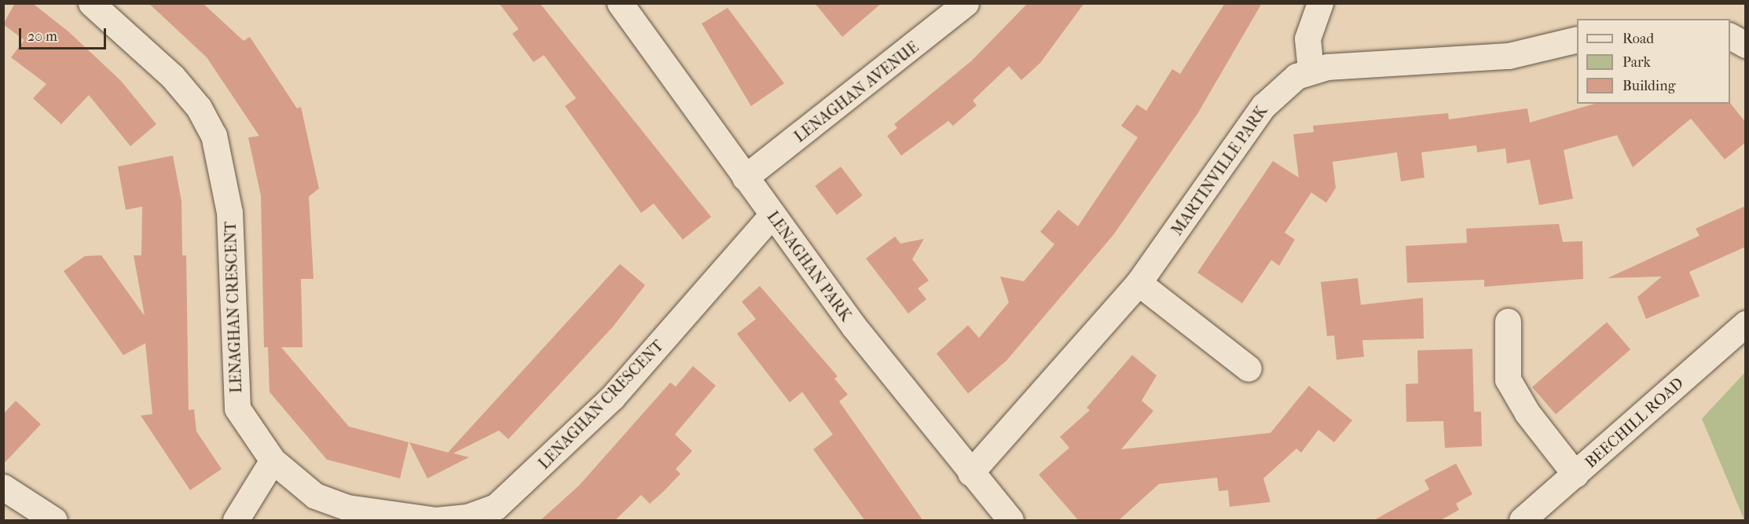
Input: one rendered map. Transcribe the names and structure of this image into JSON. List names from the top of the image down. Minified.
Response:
{"streets":{"street":["LENAGHAN AVENUE","MARTINVILLE PARK","LENAGHAN PARK","LENAGHAN CRESCENT","BEECHILL ROAD"]},"crossings":[["LENAGHAN AVENUE","LENAGHAN PARK"],["MARTINVILLE PARK","LENAGHAN PARK"],["LENAGHAN PARK","LENAGHAN CRESCENT"]],"legend":["Road","Park","Building"],"scale_bar":"20 m"}
